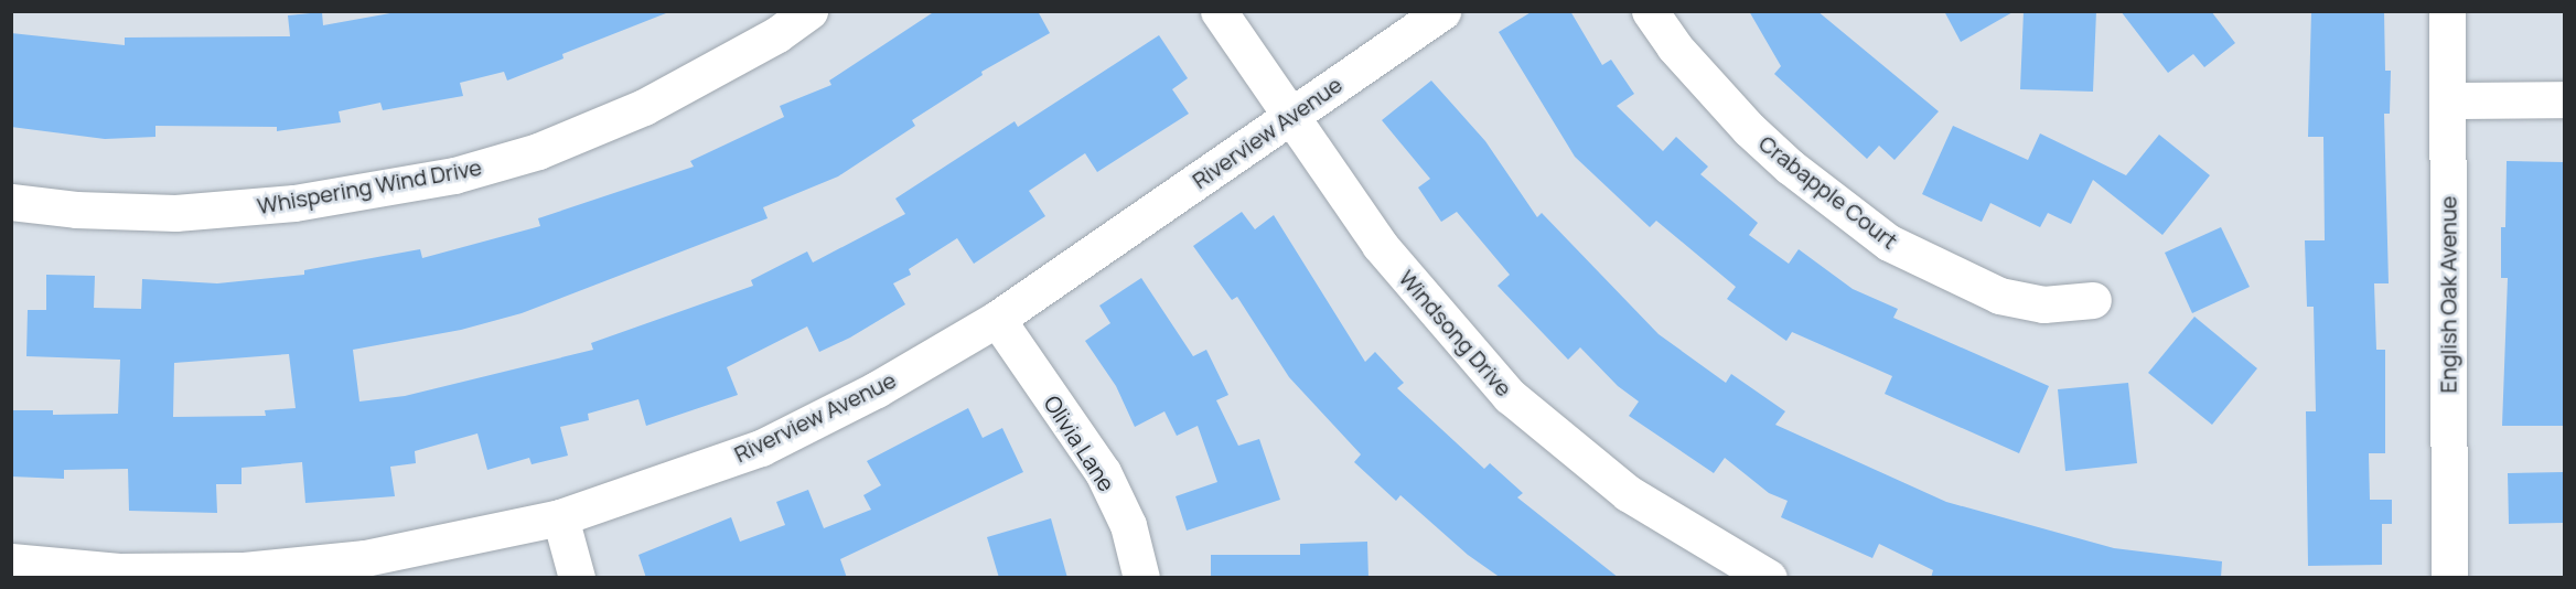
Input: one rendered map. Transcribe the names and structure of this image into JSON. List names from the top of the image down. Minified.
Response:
{"streets":{"street":["Riverview Avenue","Whispering Wind Drive","Crabapple Court","English Oak Avenue","Windsong Drive","Olivia Lane"]},"crossings":[["Riverview Avenue","Windsong Drive"],["Riverview Avenue","Olivia Lane"]]}
